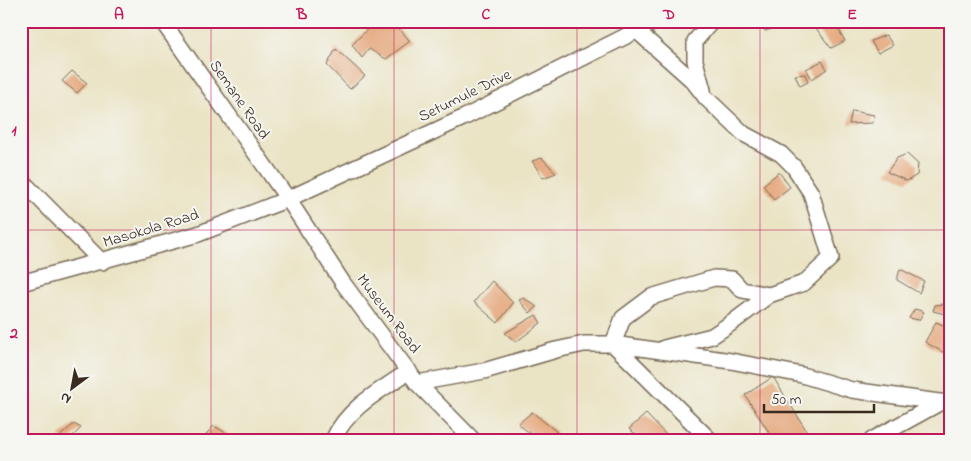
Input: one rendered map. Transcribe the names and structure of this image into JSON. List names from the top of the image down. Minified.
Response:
{"streets":{"street":["Setumule Drive","Semane Road","Masokola Road","Museum Road"]},"crossings":[["Setumule Drive","Semane Road"],["Setumule Drive","Masokola Road"],["Setumule Drive","Museum Road"],["Semane Road","Masokola Road"],["Semane Road","Museum Road"],["Masokola Road","Museum Road"]],"scale_bar":"50 m","north":"bottom left","grid":{"columns":["A","B","C","D","E"],"rows":["1","2"]}}
